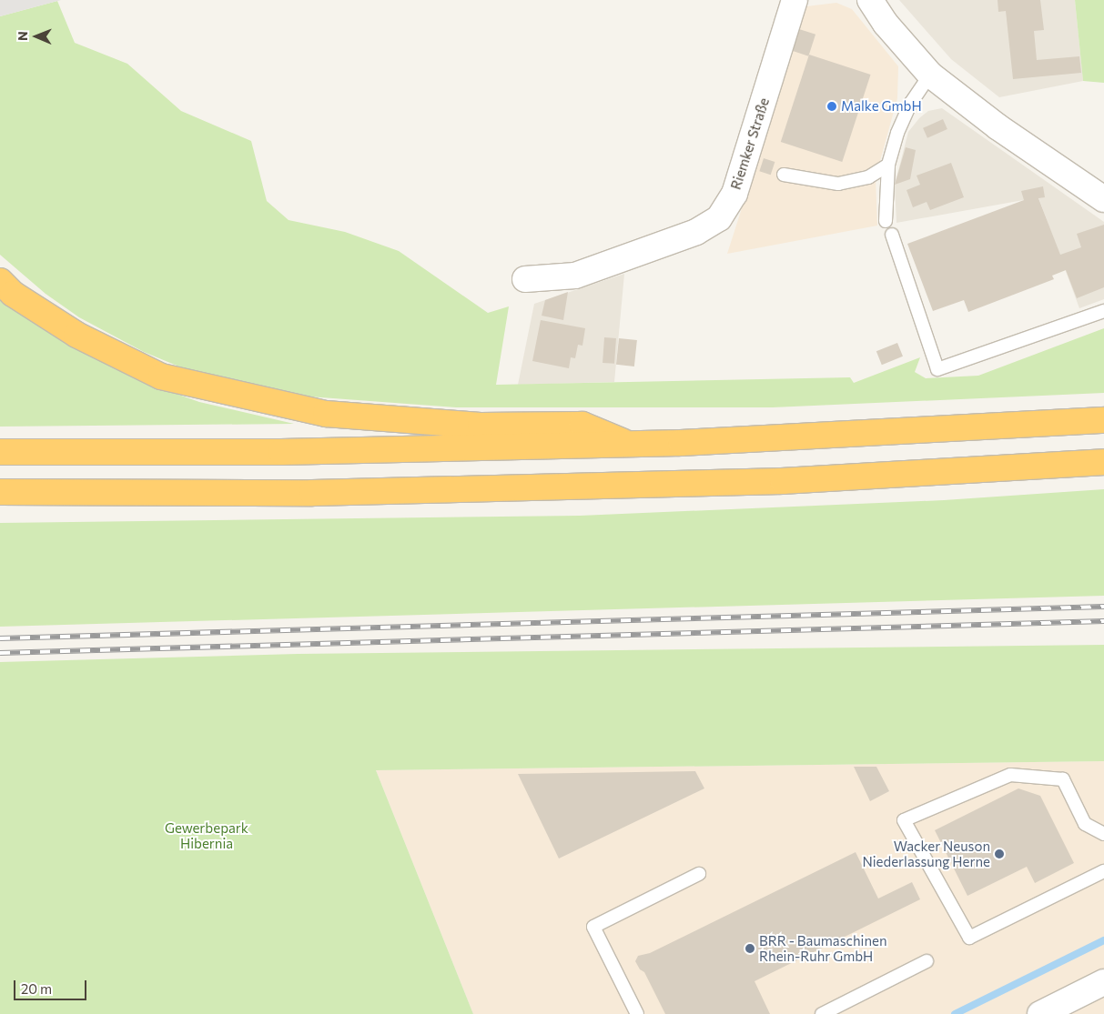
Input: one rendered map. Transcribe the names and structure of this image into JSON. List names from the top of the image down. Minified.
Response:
{"streets":{"street":["Riemker Straße"]},"parks":["Gewerbepark Hibernia"],"places":["Malke GmbH","Wacker Neuson Niederlassung Herne","BRR - Baumaschinen Rhein-Ruhr GmbH"],"scale_bar":"20 m","north":"left"}
